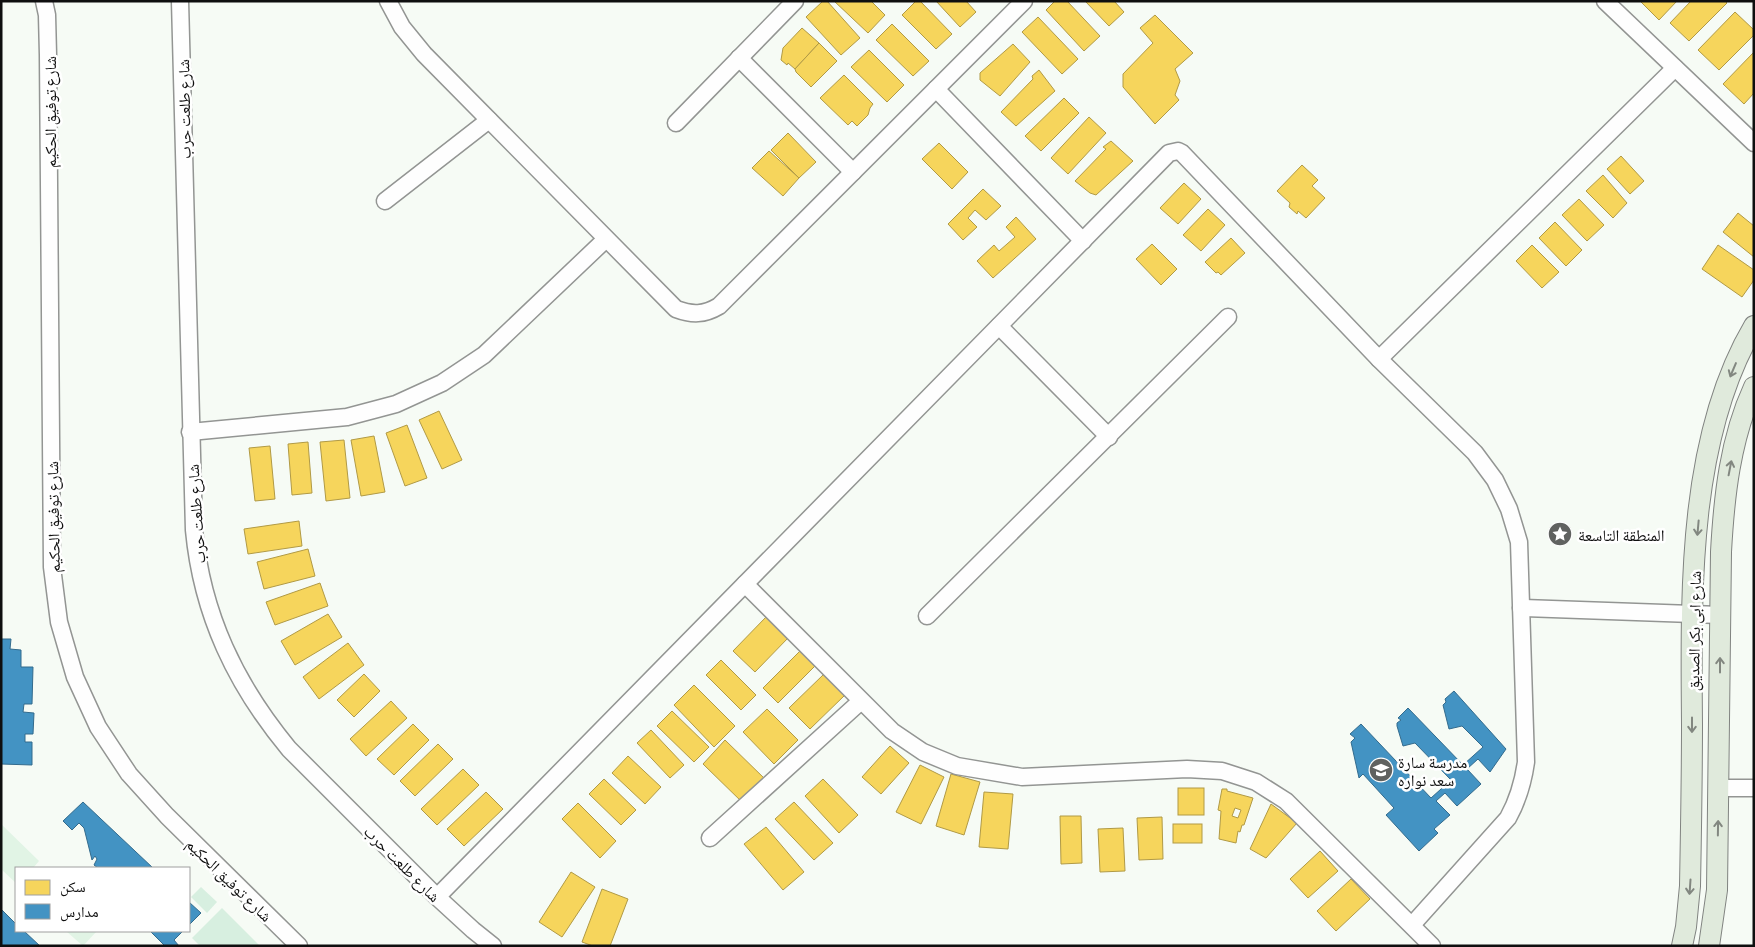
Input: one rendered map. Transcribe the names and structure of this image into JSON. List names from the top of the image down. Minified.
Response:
{"streets":{"main road":["شارع ابى بكر الصديق"],"street":["شارع طلعت حرب","شارع توفيق الحكيم"]},"places":{"place":["المنطقة التاسعة"],"school or university":["مدرسة سارة سعد نواره"]},"legend":["سكن","مدارس"]}
